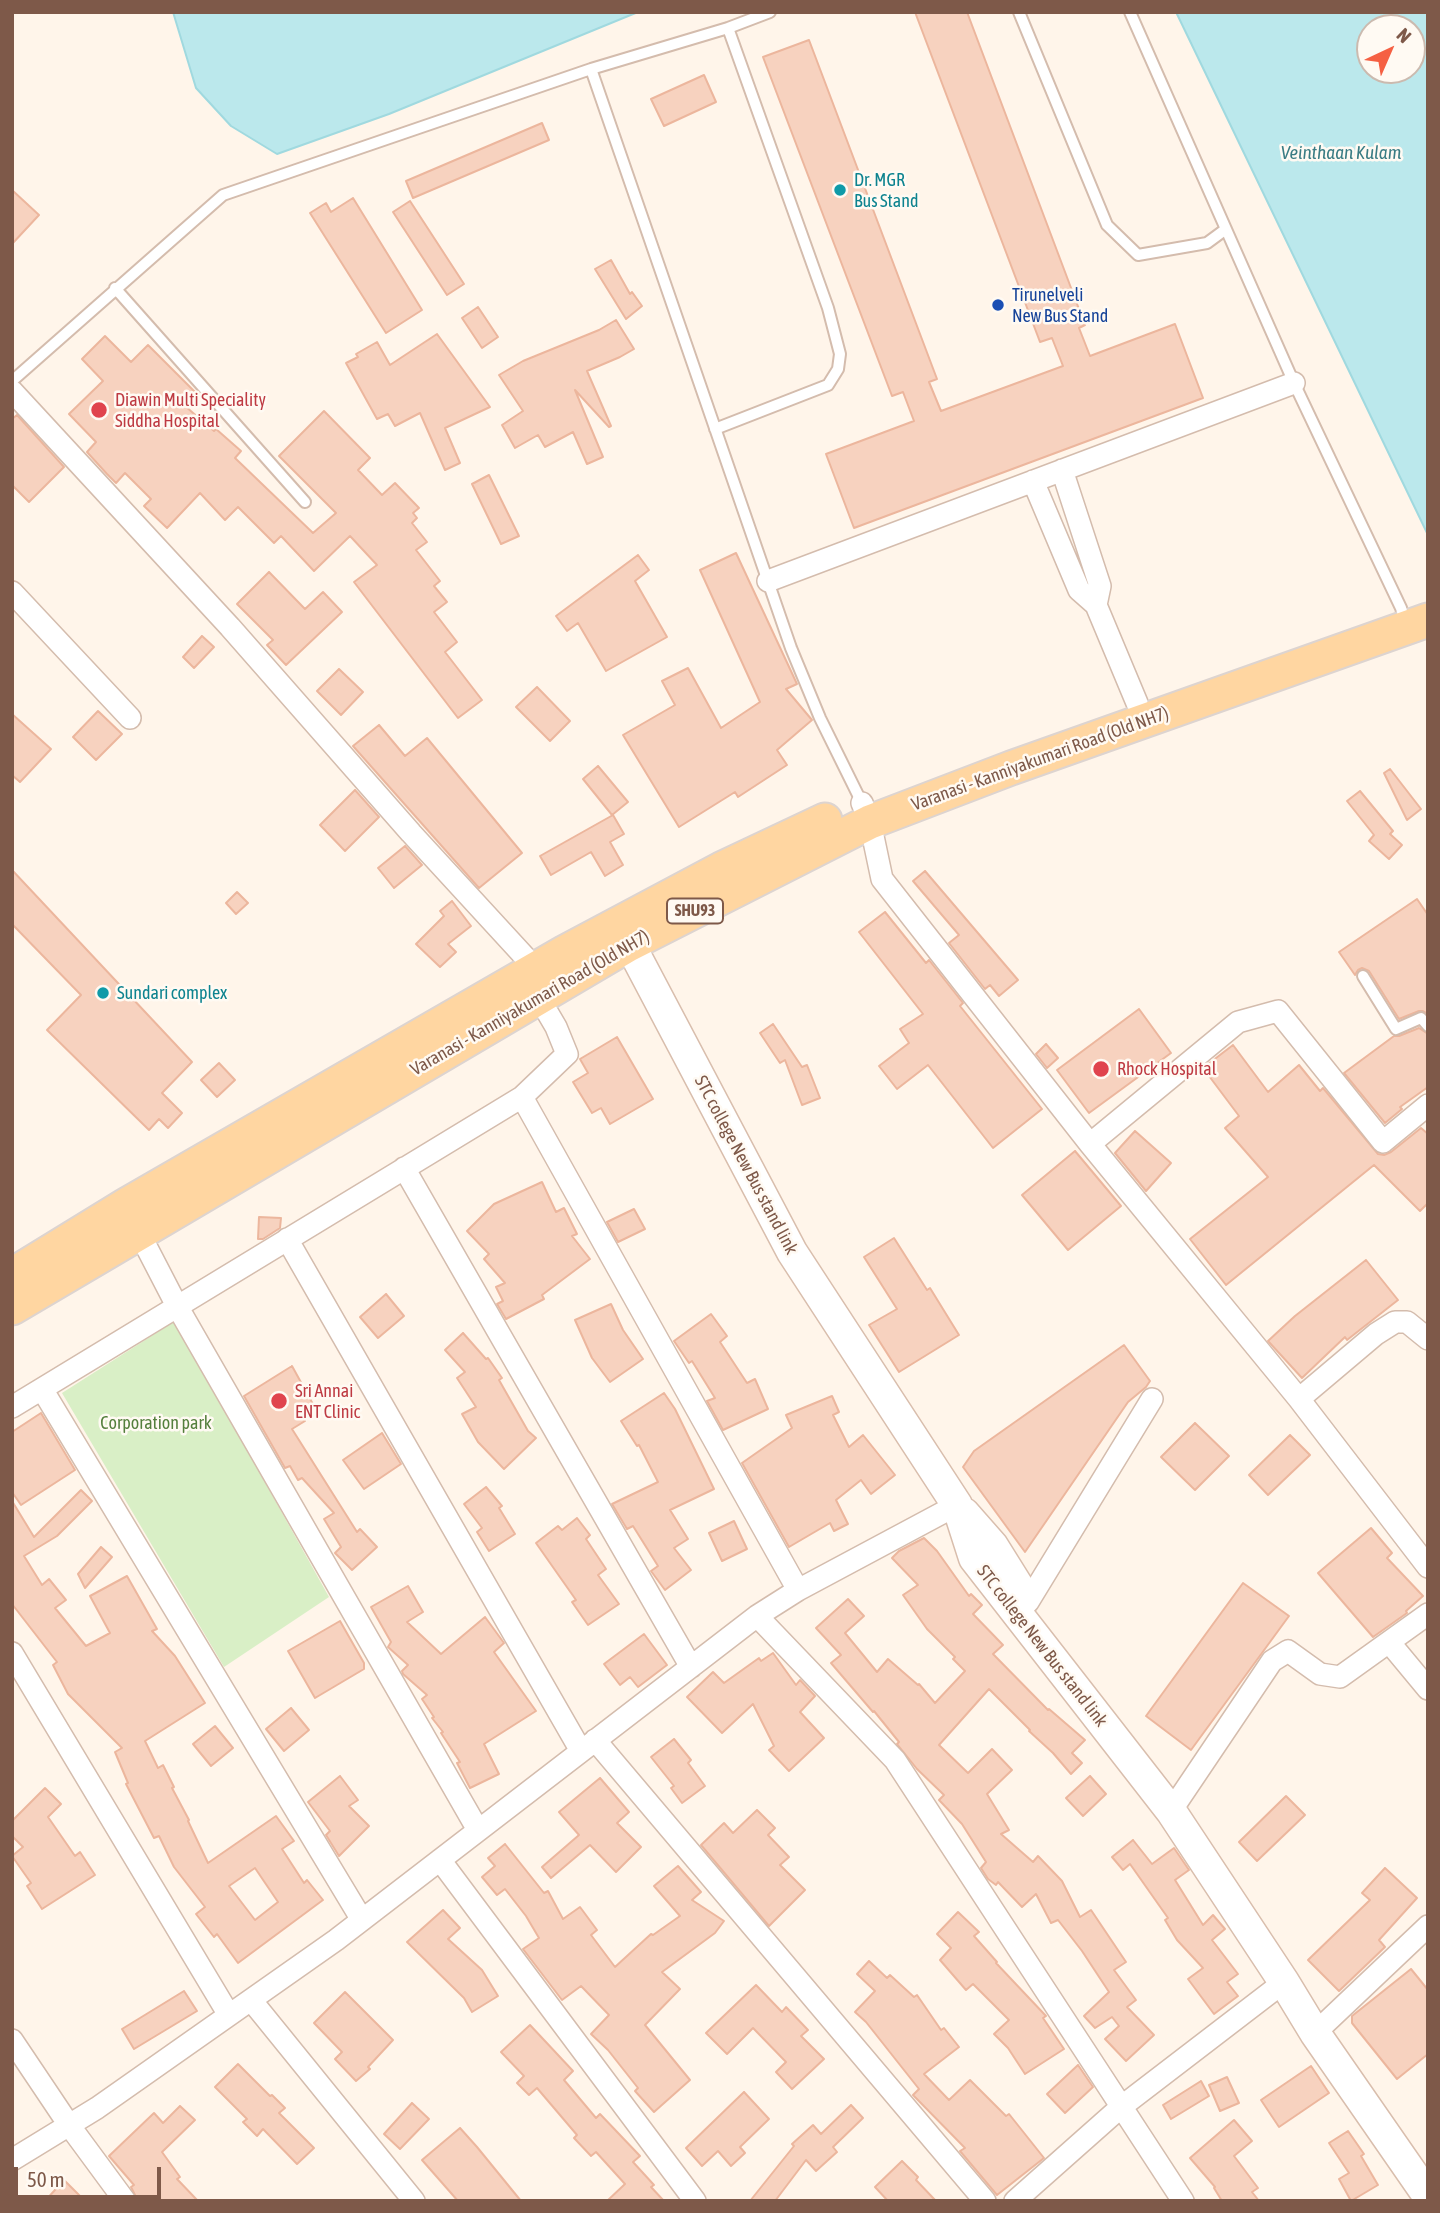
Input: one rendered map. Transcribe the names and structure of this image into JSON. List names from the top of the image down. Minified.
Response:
{"streets":{"main road":["Varanasi - Kanniyakumari Road (Old NH7)","SHU93"],"street":["STC college New Bus stand link"]},"crossings":[["Varanasi - Kanniyakumari Road (Old NH7)","STC college New Bus stand link"]],"water":["Veinthaan Kulam"],"parks":["Corporation park"],"places":["Dr. MGR Bus Stand","Tirunelveli New Bus Stand","Diawin Multi Speciality Siddha Hospital","Sundari complex","Rhock Hospital","Sri Annai ENT Clinic"],"scale_bar":"50 m","north":"top right"}
